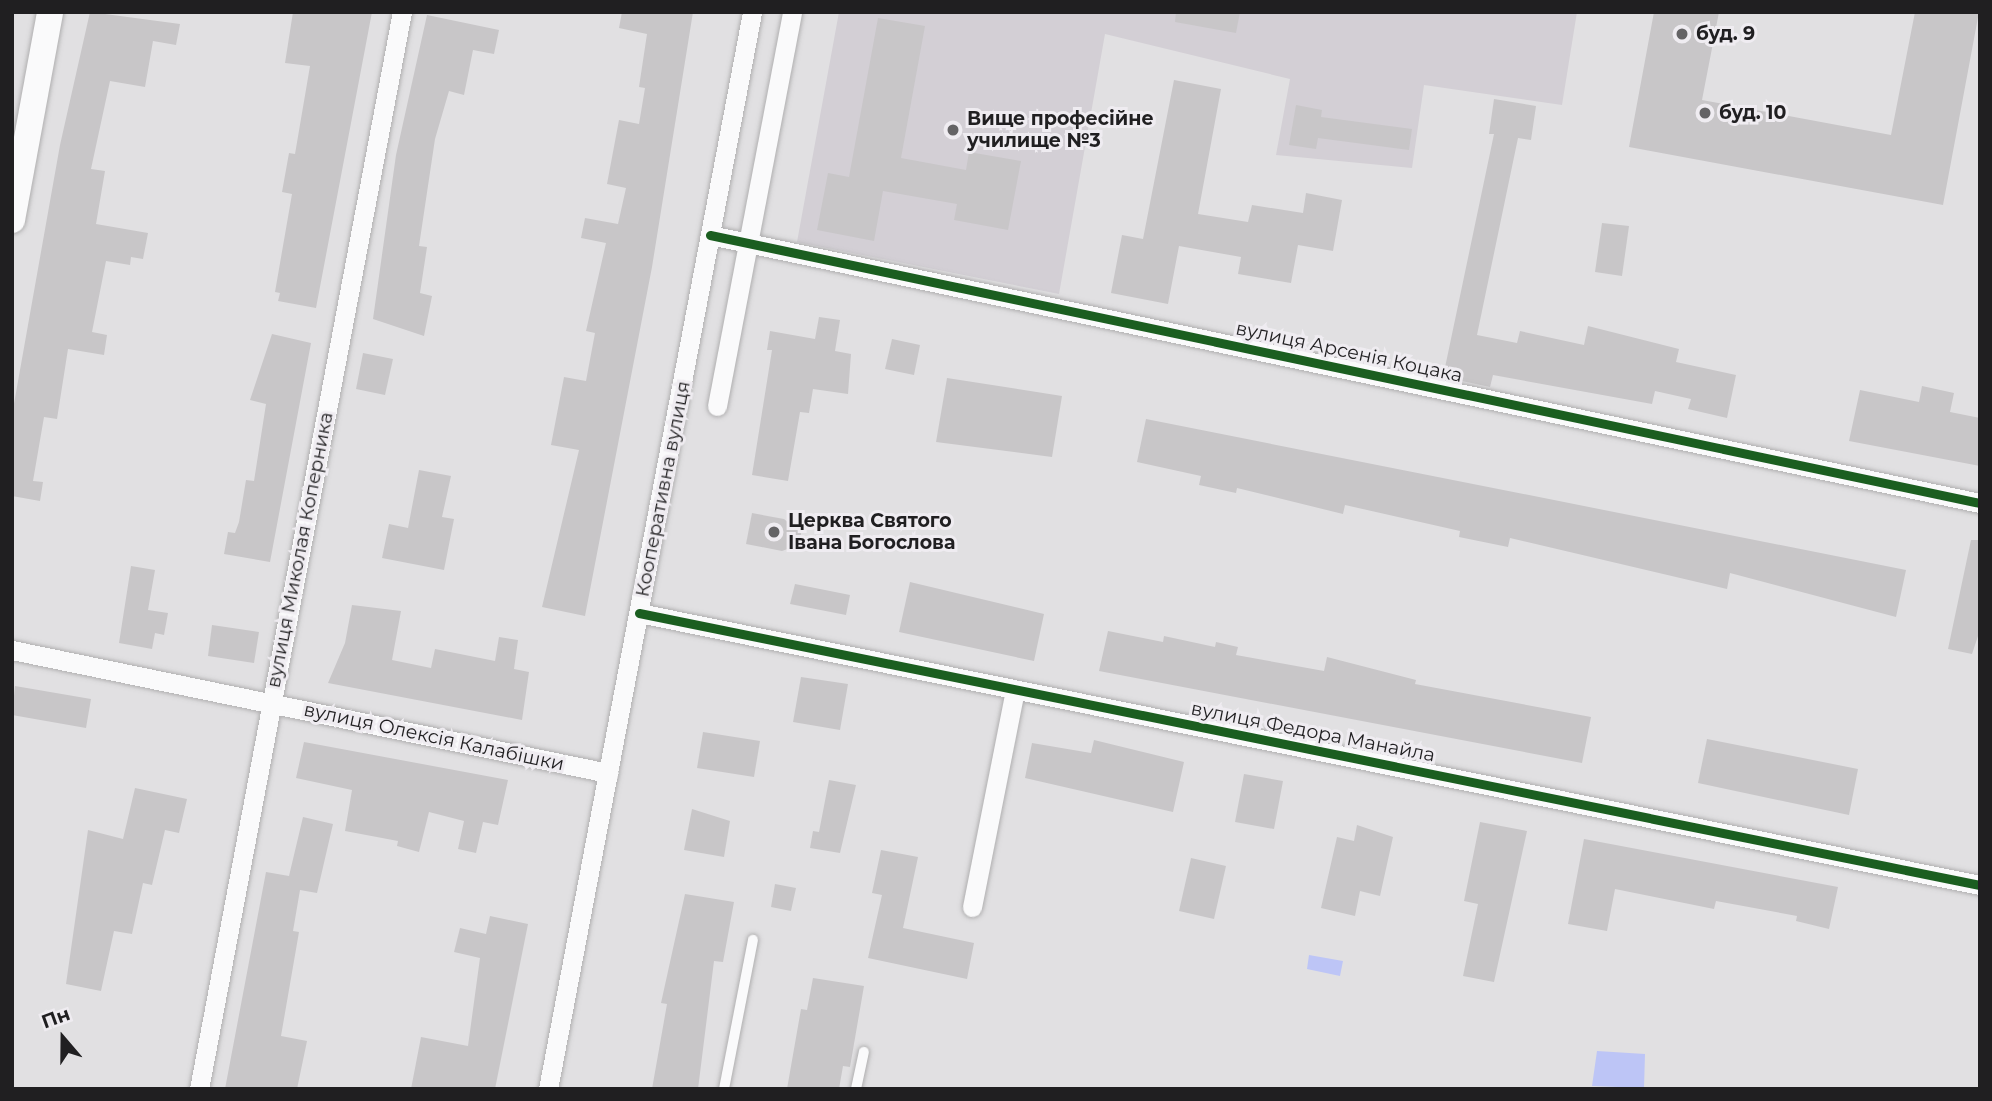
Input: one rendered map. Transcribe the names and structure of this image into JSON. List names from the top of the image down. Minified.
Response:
{"streets":{"street":["вулиця Арсенія Коцака","Кооперативна вулиця","вулиця Миколая Коперника","вулиця Федора Манайла","вулиця Олексія Калабішки"]},"crossings":[["вулиця Арсенія Коцака","Кооперативна вулиця"],["Кооперативна вулиця","вулиця Федора Манайла"],["Кооперативна вулиця","вулиця Олексія Калабішки"],["вулиця Миколая Коперника","вулиця Олексія Калабішки"]],"places":["буд. 9","буд. 10","Вище професійне училище №3","Церква Святого Івана Богослова"],"north":"top"}
